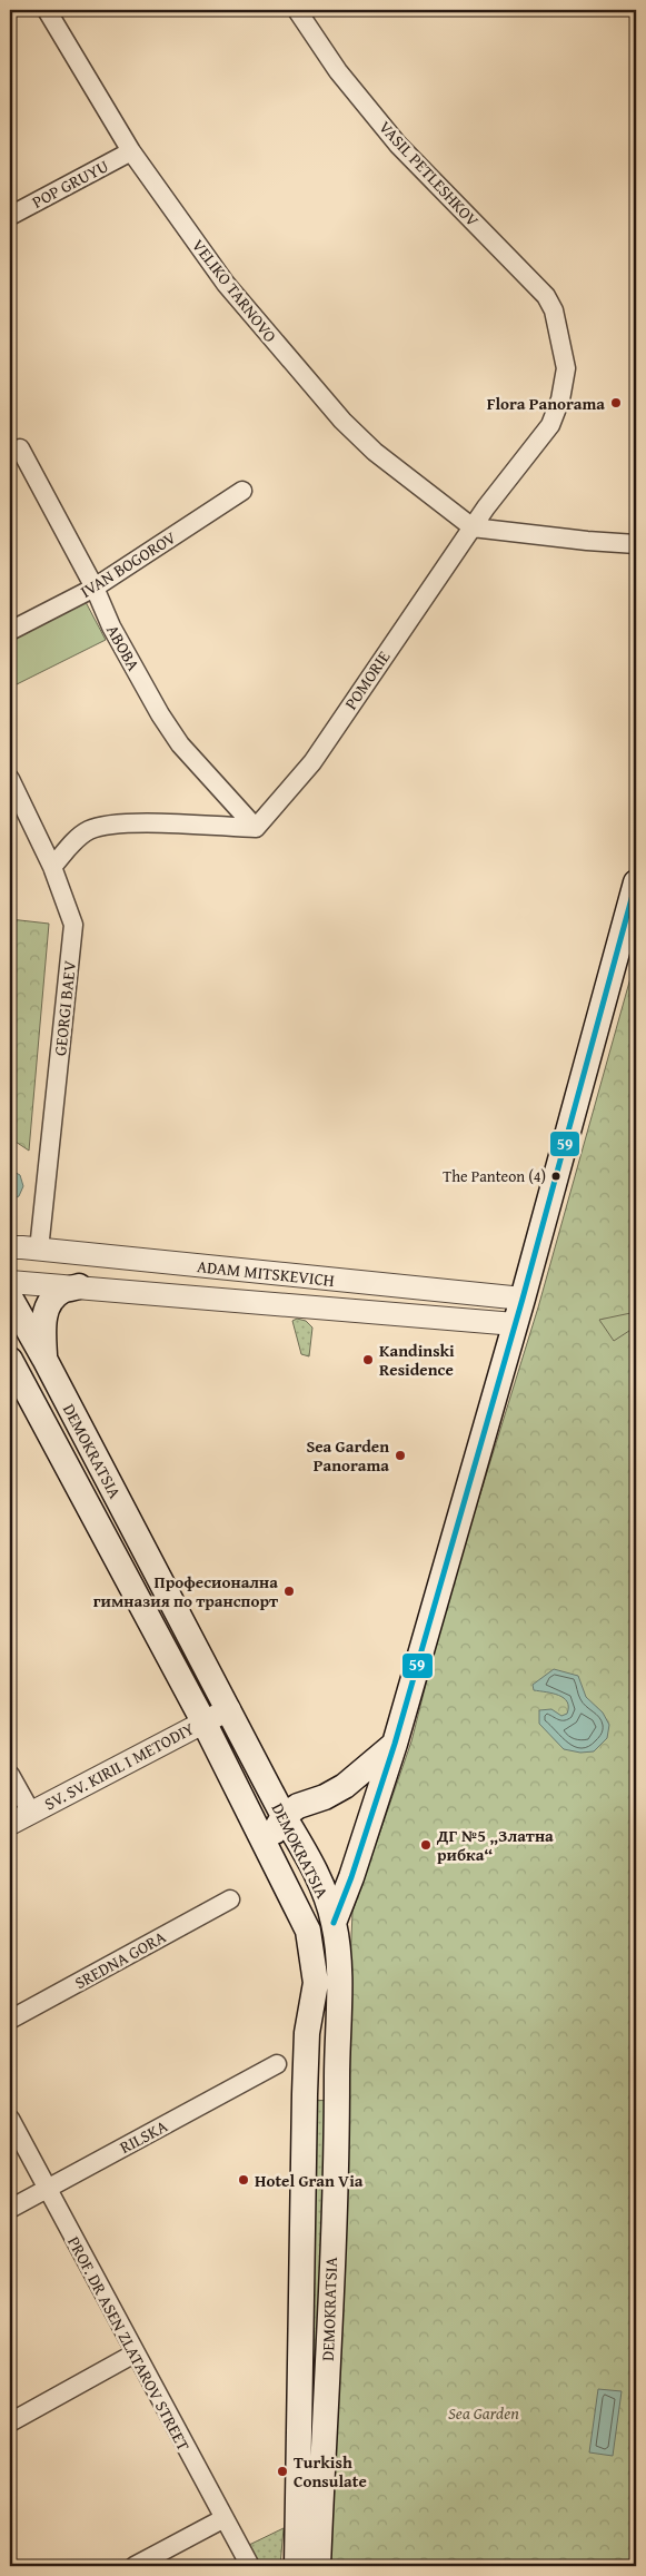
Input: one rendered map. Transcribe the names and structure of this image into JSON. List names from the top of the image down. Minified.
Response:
{"streets":{"main road":["DEMOKRATSIA"],"street":["VASIL PETLESHKOV","POP GRUYU","VELIKO TARNOVO","IVAN BOGOROV","ABOBA","POMORIE","GEORGI BAEV","ADAM MITSKEVICH","SV. SV. KIRIL I METODIY","SREDNA GORA","RILSKA","PROF. DR ASEN ZLATAROV STREET"]},"crossings":[["VASIL PETLESHKOV","POMORIE"],["POP GRUYU","VELIKO TARNOVO"],["VELIKO TARNOVO","POMORIE"],["IVAN BOGOROV","ABOBA"],["ABOBA","POMORIE"],["GEORGI BAEV","ADAM MITSKEVICH"],["DEMOKRATSIA","SV. SV. KIRIL I METODIY"],["RILSKA","PROF. DR ASEN ZLATAROV STREET"]],"parks":["Sea Garden"],"places":["Flora Panorama","The Panteon (4)","Kandinski Residence","Sea Garden Panorama","Професионална гимназия по транспорт","ДГ №5 „Златна рибка“","Hotel Gran Via","Turkish Consulate"],"lines":["transit line 59"]}
